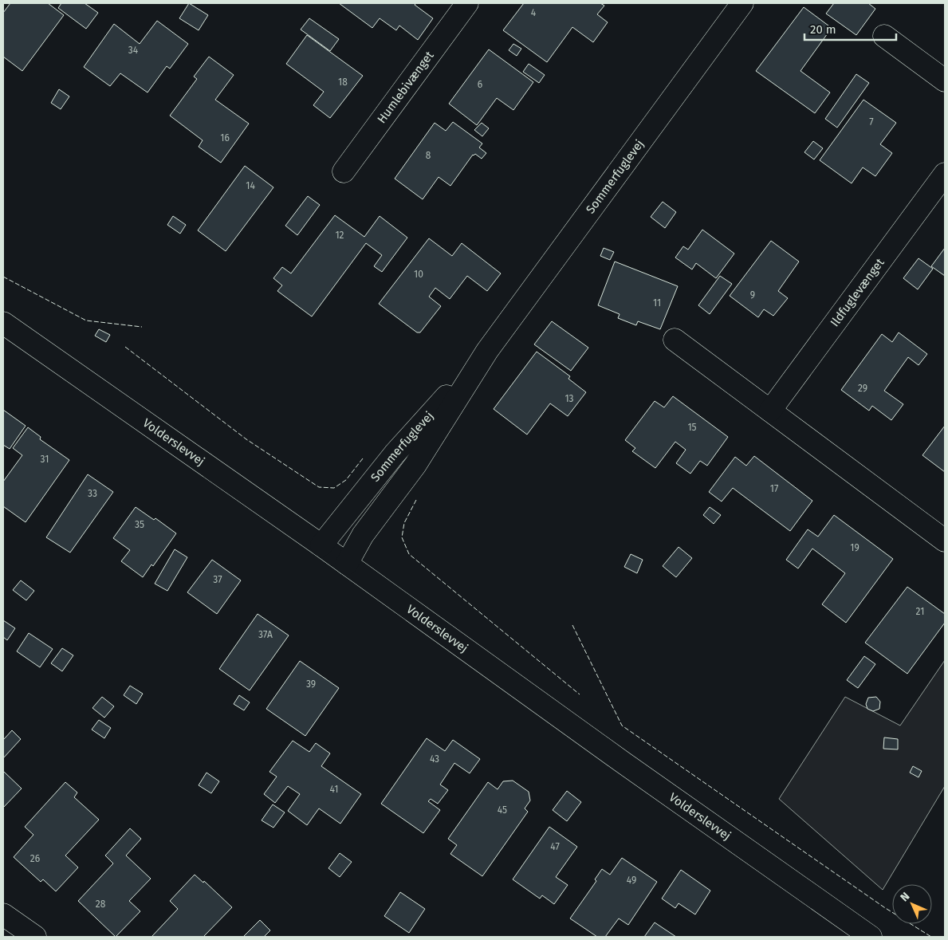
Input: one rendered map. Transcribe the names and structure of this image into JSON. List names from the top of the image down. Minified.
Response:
{"streets":{"street":["Humlebivænget","Sommerfuglevej","Ildfuglevænget","Volderslevvej"]},"crossings":[["Sommerfuglevej","Volderslevvej"]],"house_numbers":["4","34","18","6","7","16","8","14","12","10","9","11","29","13","15","31","17","33","35","19","37","21","37A","39","43","41","45","47","26","49","28"],"scale_bar":"20 m","north":"top left"}
